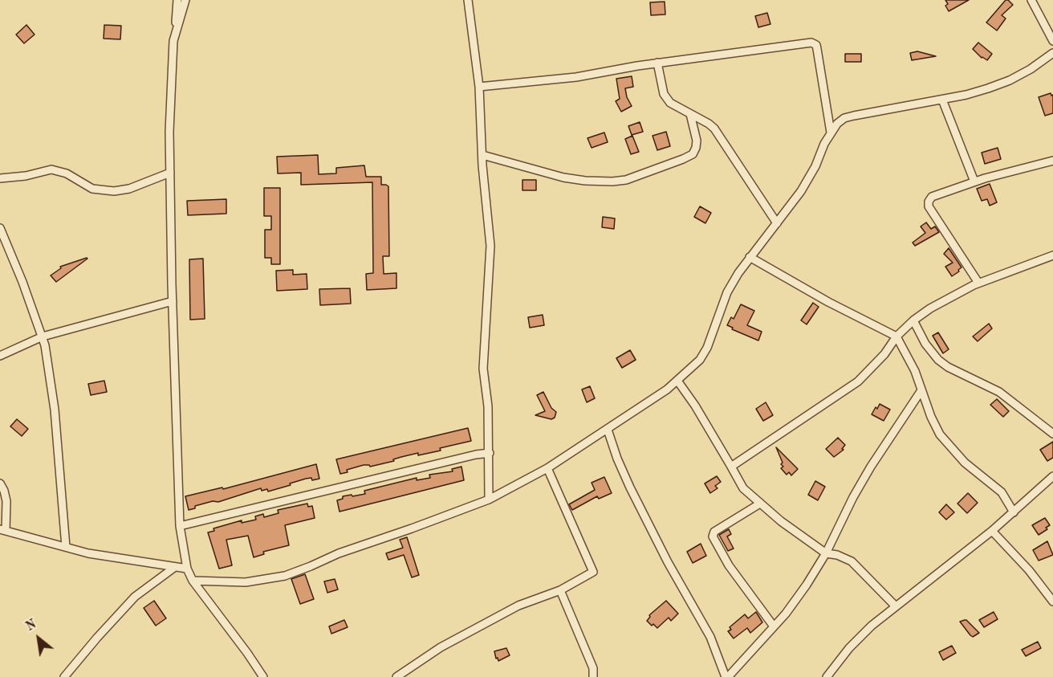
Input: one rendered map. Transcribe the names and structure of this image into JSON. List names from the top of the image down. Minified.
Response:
{"north":"top left"}
